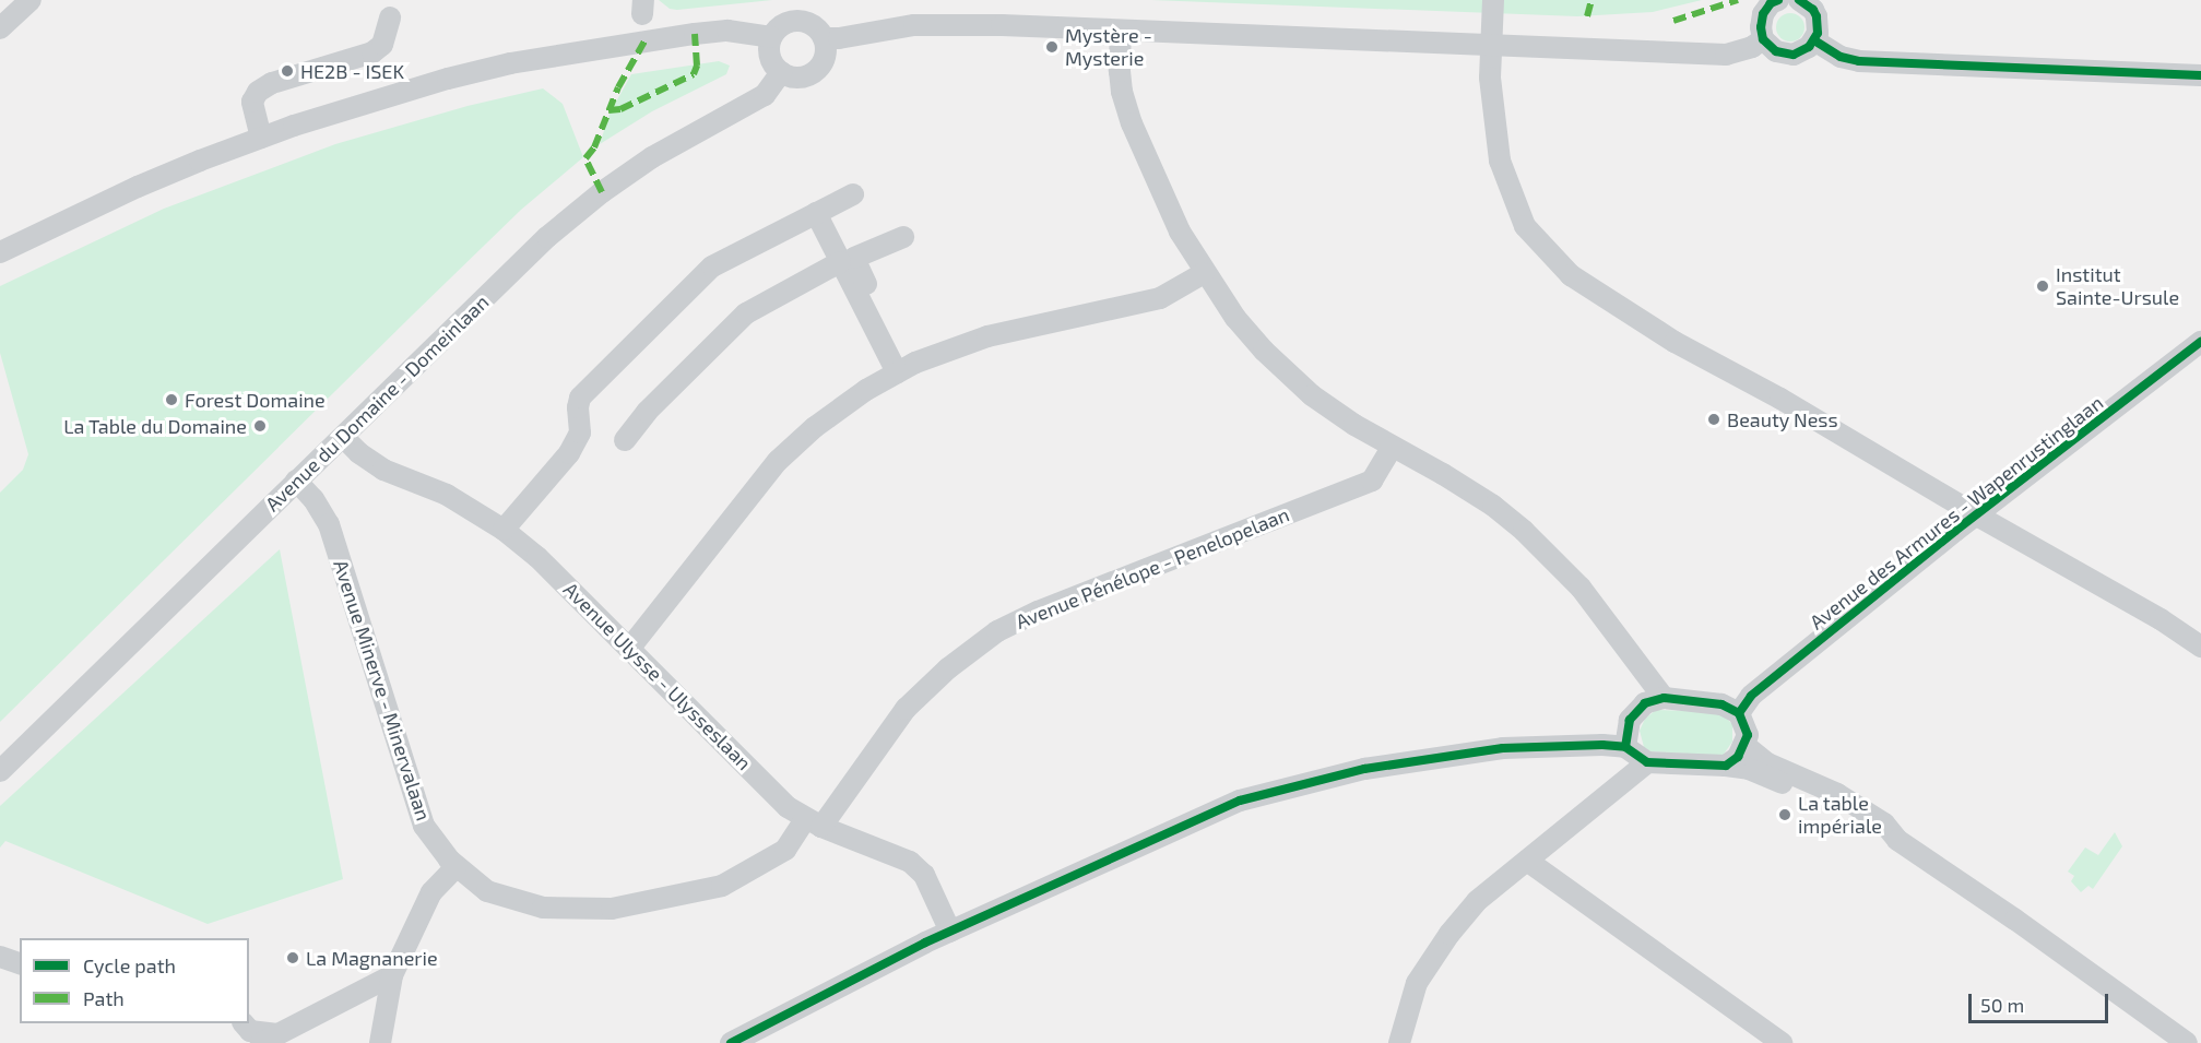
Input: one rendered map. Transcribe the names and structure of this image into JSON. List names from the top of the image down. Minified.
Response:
{"streets":{"street":["Avenue du Domaine - Domeinlaan","Avenue des Armures - Wapenrustinglaan","Avenue Pénélope - Penelopelaan","Avenue Ulysse - Ulysseslaan","Avenue Minerve - Minervalaan"]},"crossings":[["Avenue du Domaine - Domeinlaan","Avenue Ulysse - Ulysseslaan"],["Avenue du Domaine - Domeinlaan","Avenue Minerve - Minervalaan"],["Avenue Pénélope - Penelopelaan","Avenue Ulysse - Ulysseslaan"],["Avenue Pénélope - Penelopelaan","Avenue Minerve - Minervalaan"],["Avenue Ulysse - Ulysseslaan","Avenue Minerve - Minervalaan"]],"places":["Mystère - Mysterie","HE2B - ISEK","Institut Sainte-Ursule","Forest Domaine","Beauty Ness","La Table du Domaine","La table impériale","La Magnanerie"],"legend":["Cycle path","Path"],"scale_bar":"50 m"}
